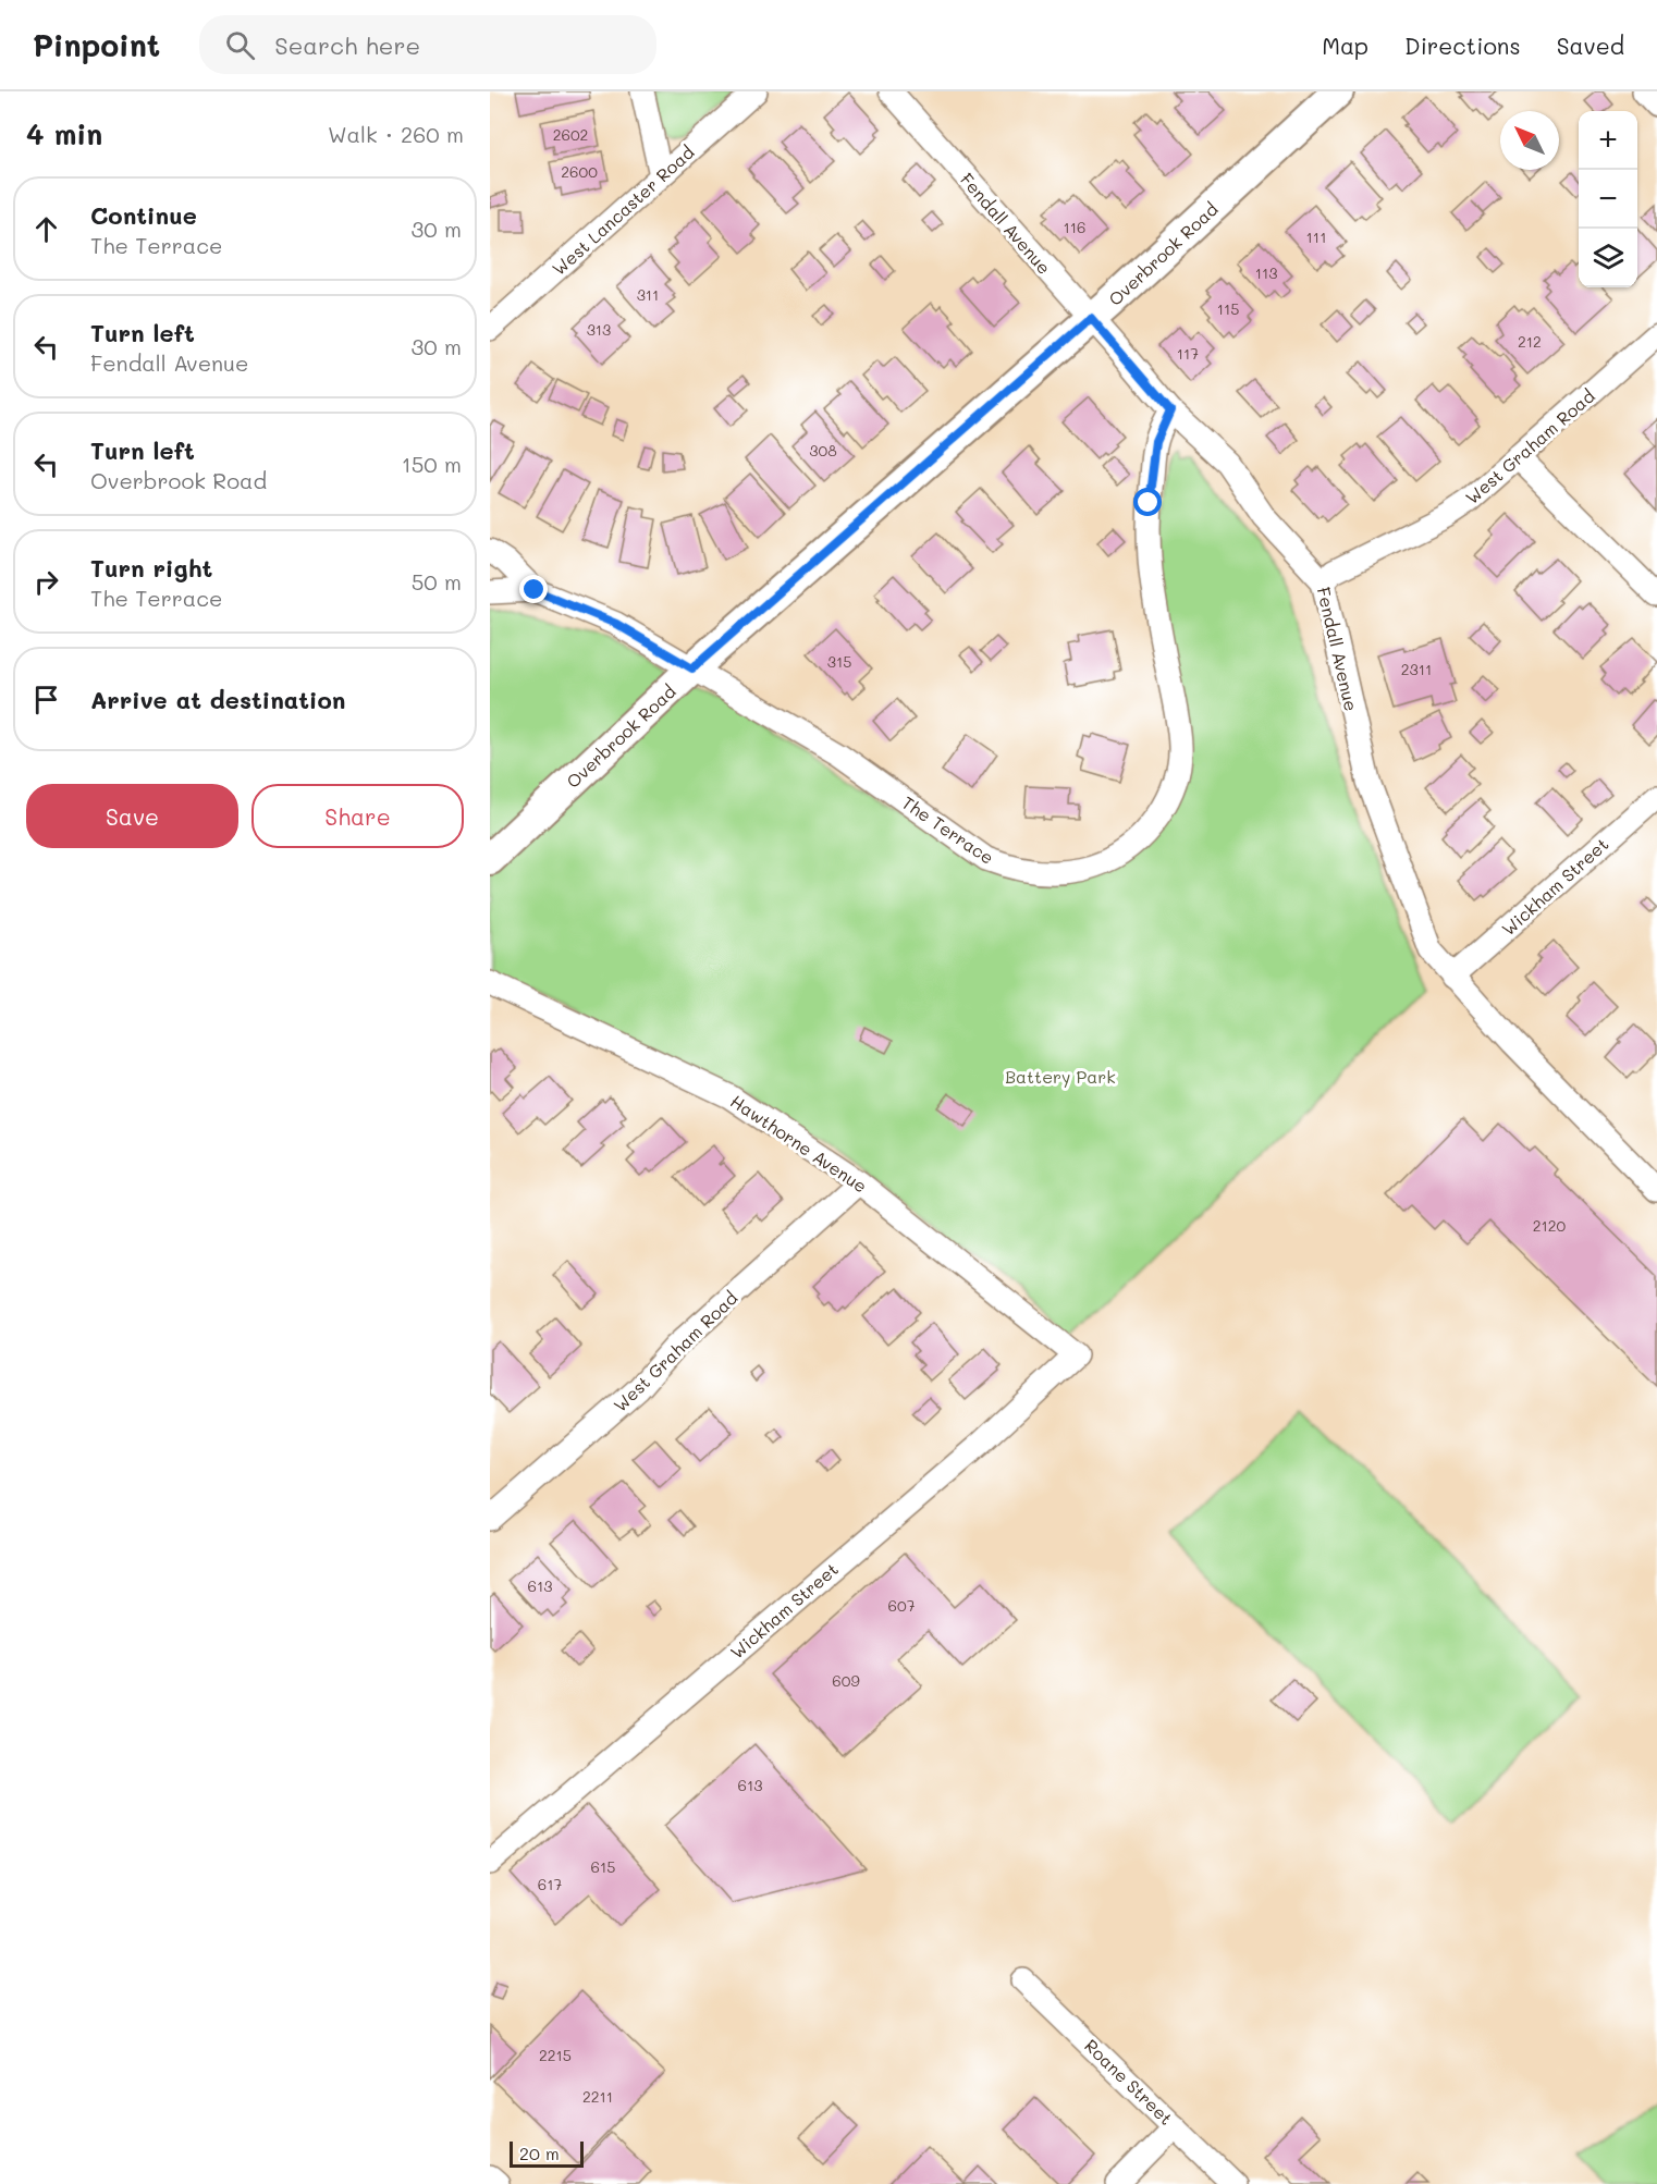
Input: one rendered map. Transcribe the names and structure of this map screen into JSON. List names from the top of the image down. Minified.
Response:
{"streets":{"street":["West Lancaster Road","Fendall Avenue","Overbrook Road","West Graham Road","The Terrace","Wickham Street","Hawthorne Avenue","Roane Street"]},"crossings":[["Fendall Avenue","Overbrook Road"],["Fendall Avenue","West Graham Road"],["Fendall Avenue","The Terrace"],["Fendall Avenue","Wickham Street"],["Overbrook Road","The Terrace"],["West Graham Road","Hawthorne Avenue"],["Wickham Street","Hawthorne Avenue"]],"parks":["Battery Park"],"house_numbers":["2602","2600","116","111","113","311","115","313","212","117","308","315","2311","2120","613","607","609","613","615","617","2215","2211"],"scale_bar":"20 m","north":"top left","page":{"header":"Pinpoint","search":"Search here","nav":["Map","Directions","Saved"],"heading":["4 min","Walk · 260 m"],"map_buttons":["+","−"],"list":[["Continue","The Terrace","30 m"],["Turn left","Fendall Avenue","30 m"],["Turn left","Overbrook Road","150 m"],["Turn right","The Terrace","50 m"],"Arrive at destination"],"buttons":["Save","Share"],"scale":"20 m"}}
